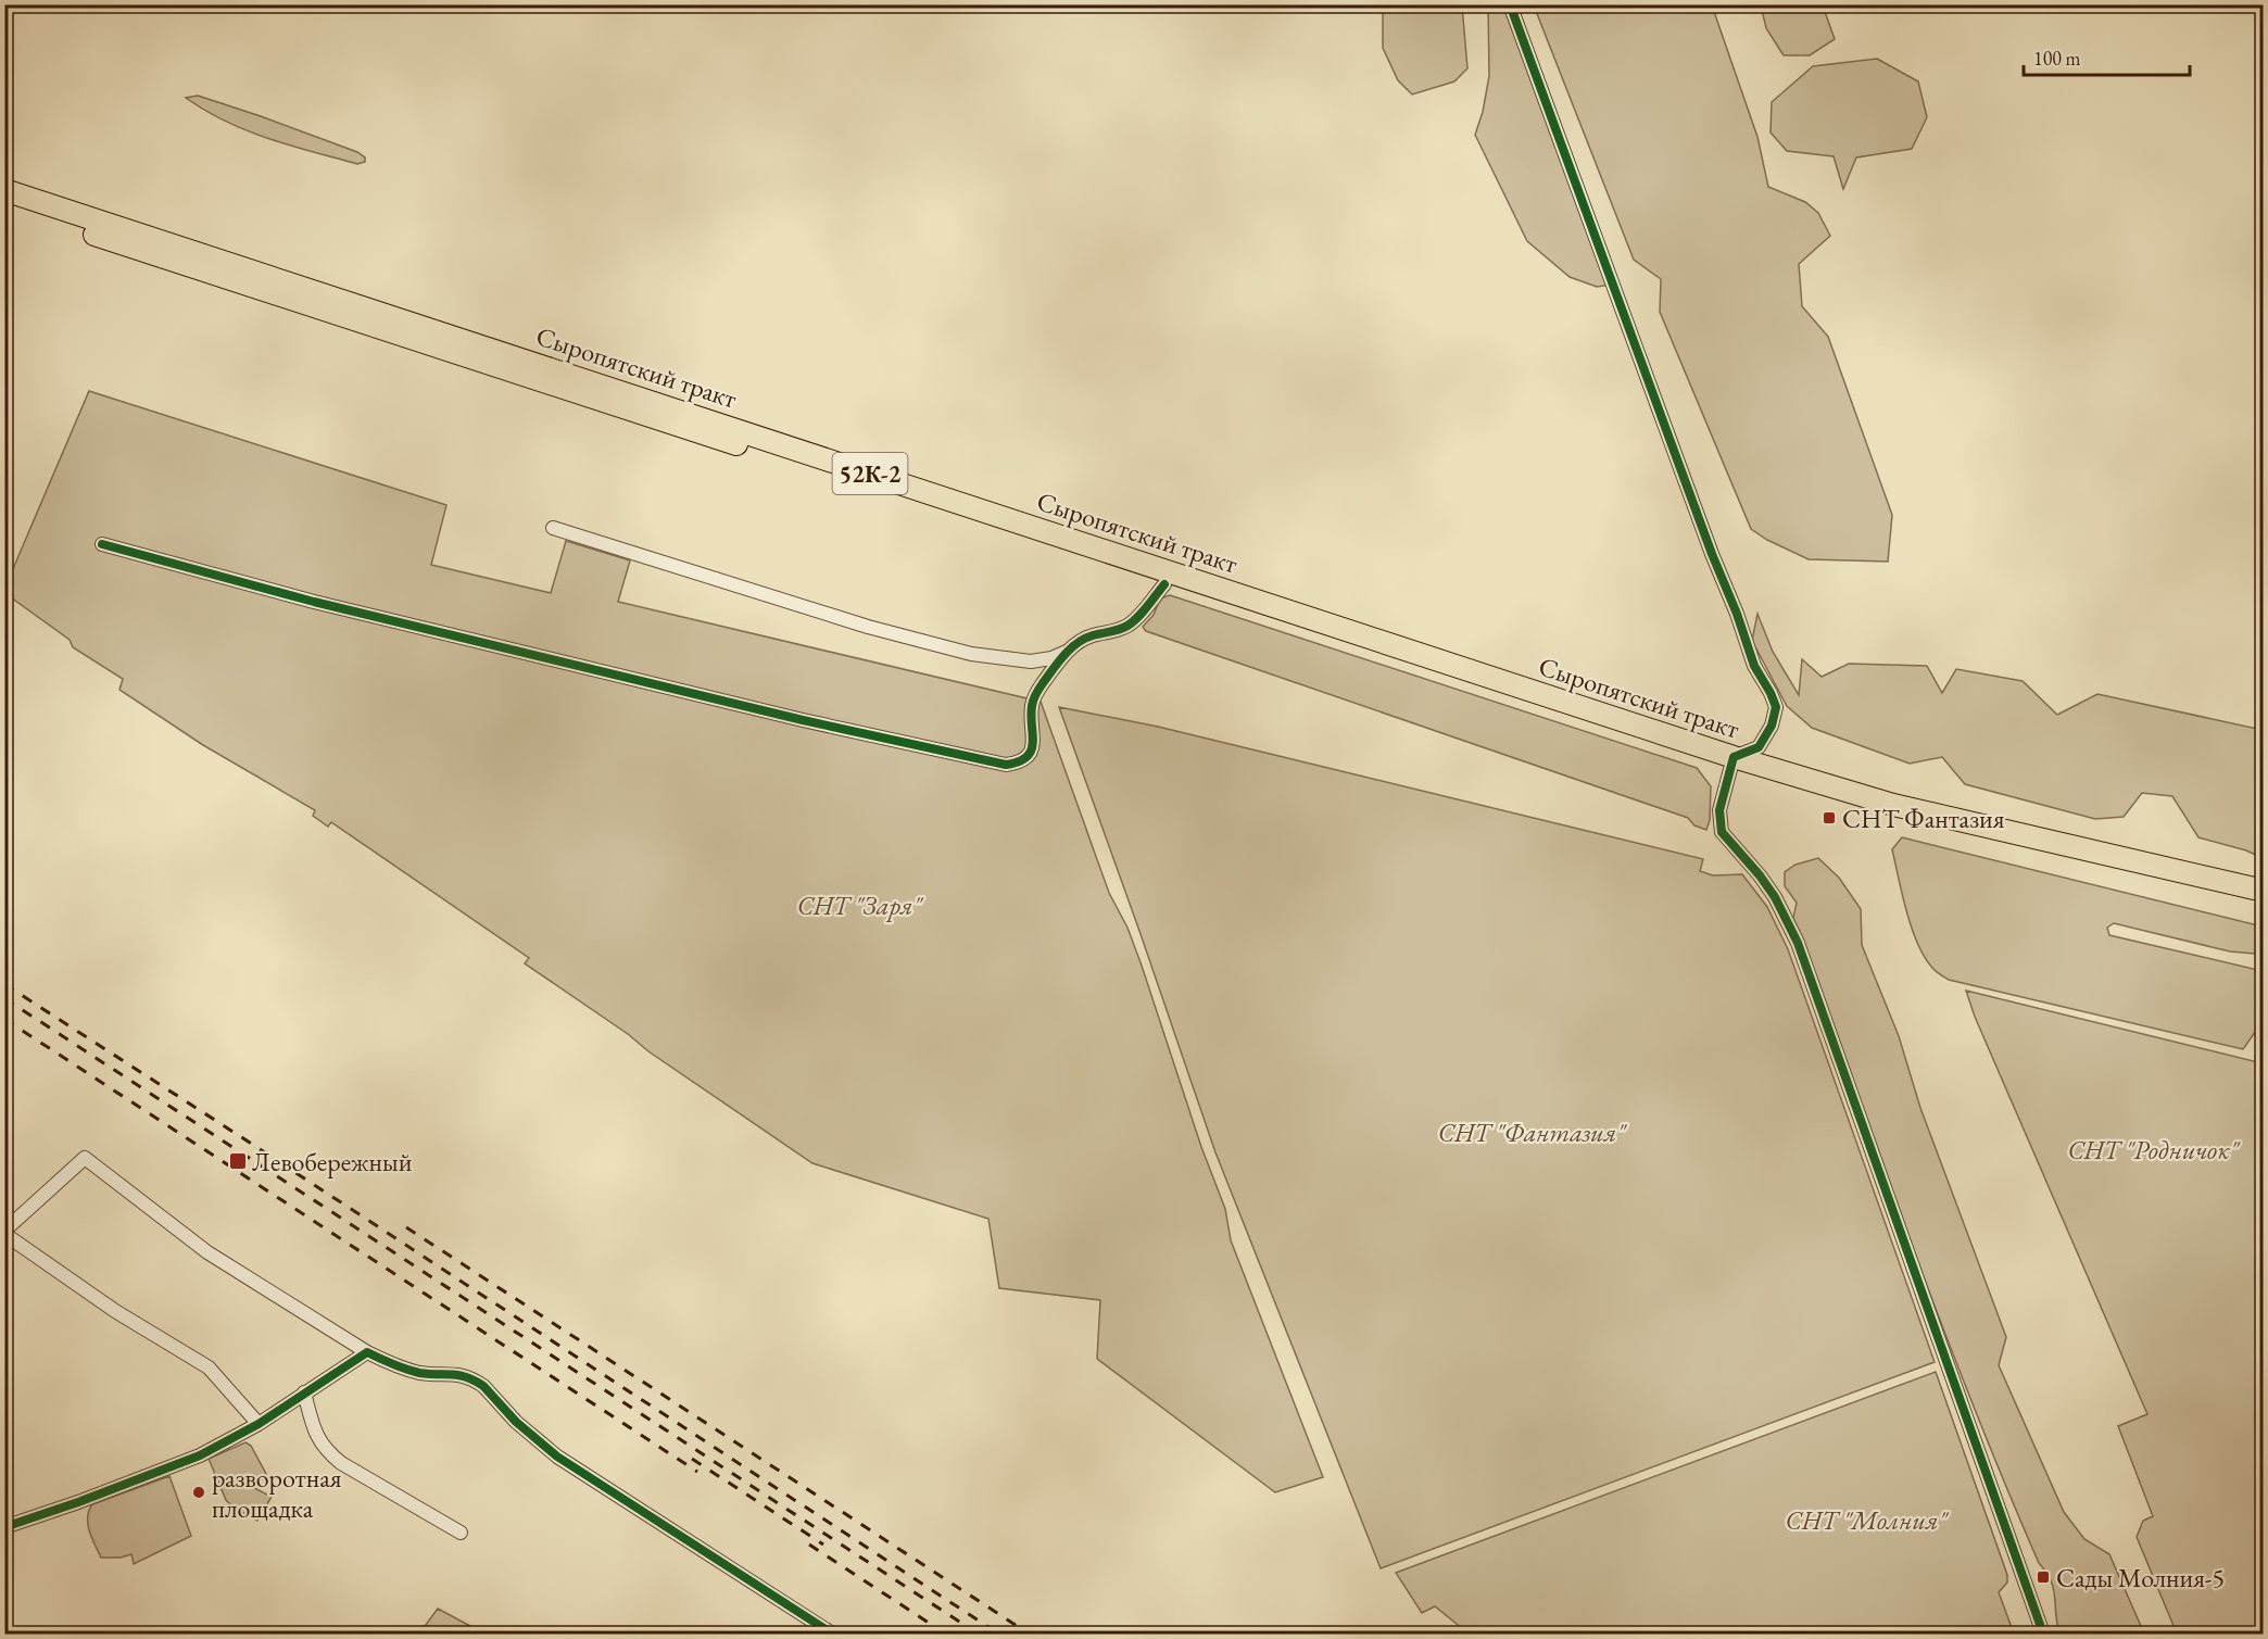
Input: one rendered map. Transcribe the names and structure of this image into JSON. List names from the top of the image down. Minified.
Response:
{"streets":{"main road":["Сыропятский тракт","52К-2"]},"parks":["СНТ \"Заря\"","СНТ \"Фантазия\"","СНТ \"Родничок\"","СНТ \"Молния\""],"places":{"transit":["СНТ Фантазия","Левобережный","Сады Молния-5"],"other":["разворотная площадка"]},"scale_bar":"100 m"}
